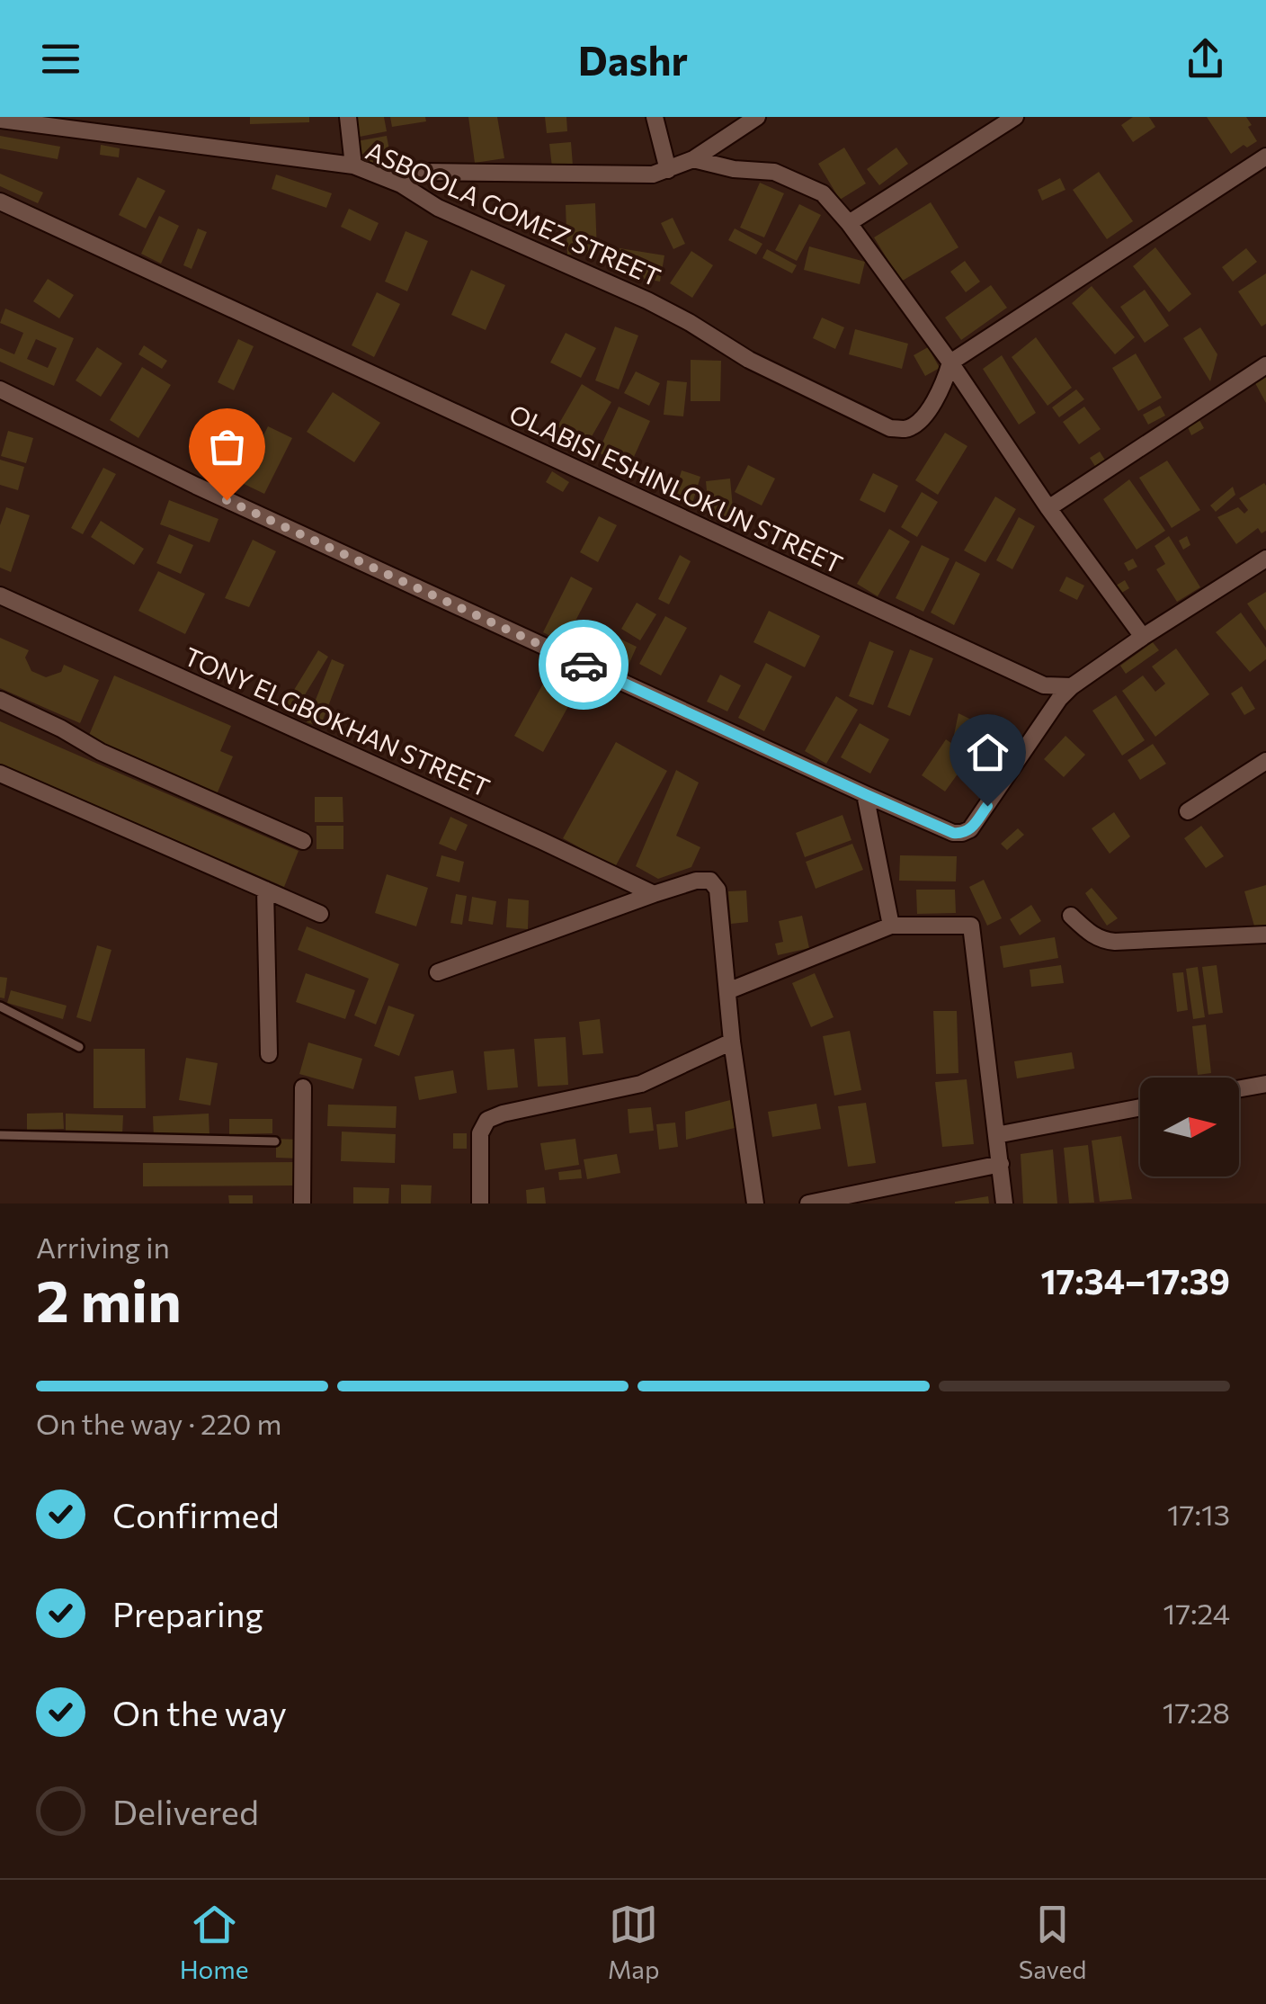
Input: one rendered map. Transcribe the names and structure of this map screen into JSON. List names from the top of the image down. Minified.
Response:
{"streets":{"street":["ASBOOLA GOMEZ STREET","OLABISI ESHINLOKUN STREET","TONY ELGBOKHAN STREET"]},"north":"right","page":{"header":"Dashr","heading":["2 min","Arriving in","17:34–17:39"],"bar":"On the way · 220 m","list":[["Confirmed","17:13"],["Preparing","17:24"],["On the way","17:28"],"Delivered"],"tabs":["Home","Map","Saved"]}}
